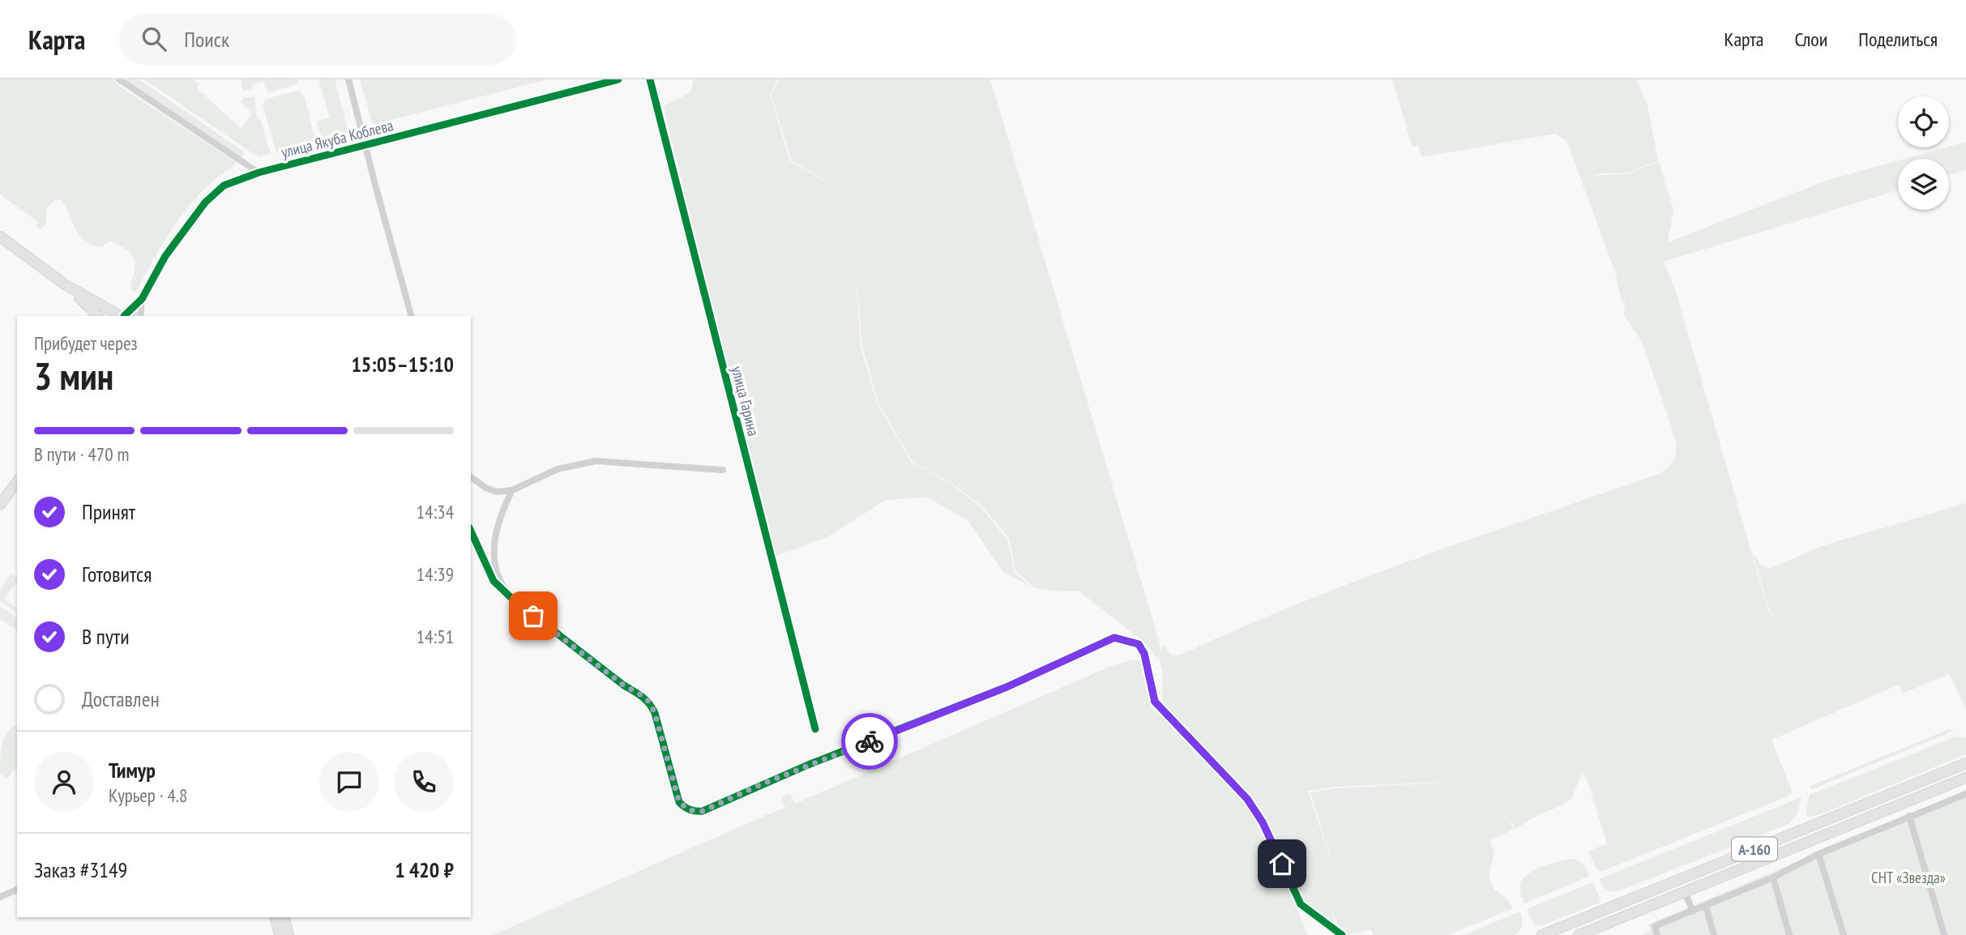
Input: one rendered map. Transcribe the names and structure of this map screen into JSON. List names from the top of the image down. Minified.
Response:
{"streets":{"main road":["А-160"],"street":["улица Якуба Коблева","улица Гарина"]},"parks":["СНТ «Звезда»"],"page":{"header":"Карта","search":"Поиск","nav":["Карта","Слои","Поделиться"],"heading":["3 мин","Прибудет через","15:05–15:10"],"panel":["Тимур","Курьер · 4.8","Заказ #3149","1 420 ₽"],"bar":"В пути · 470 m","list":[["Принят","14:34"],["Готовится","14:39"],["В пути","14:51"],"Доставлен"]}}
